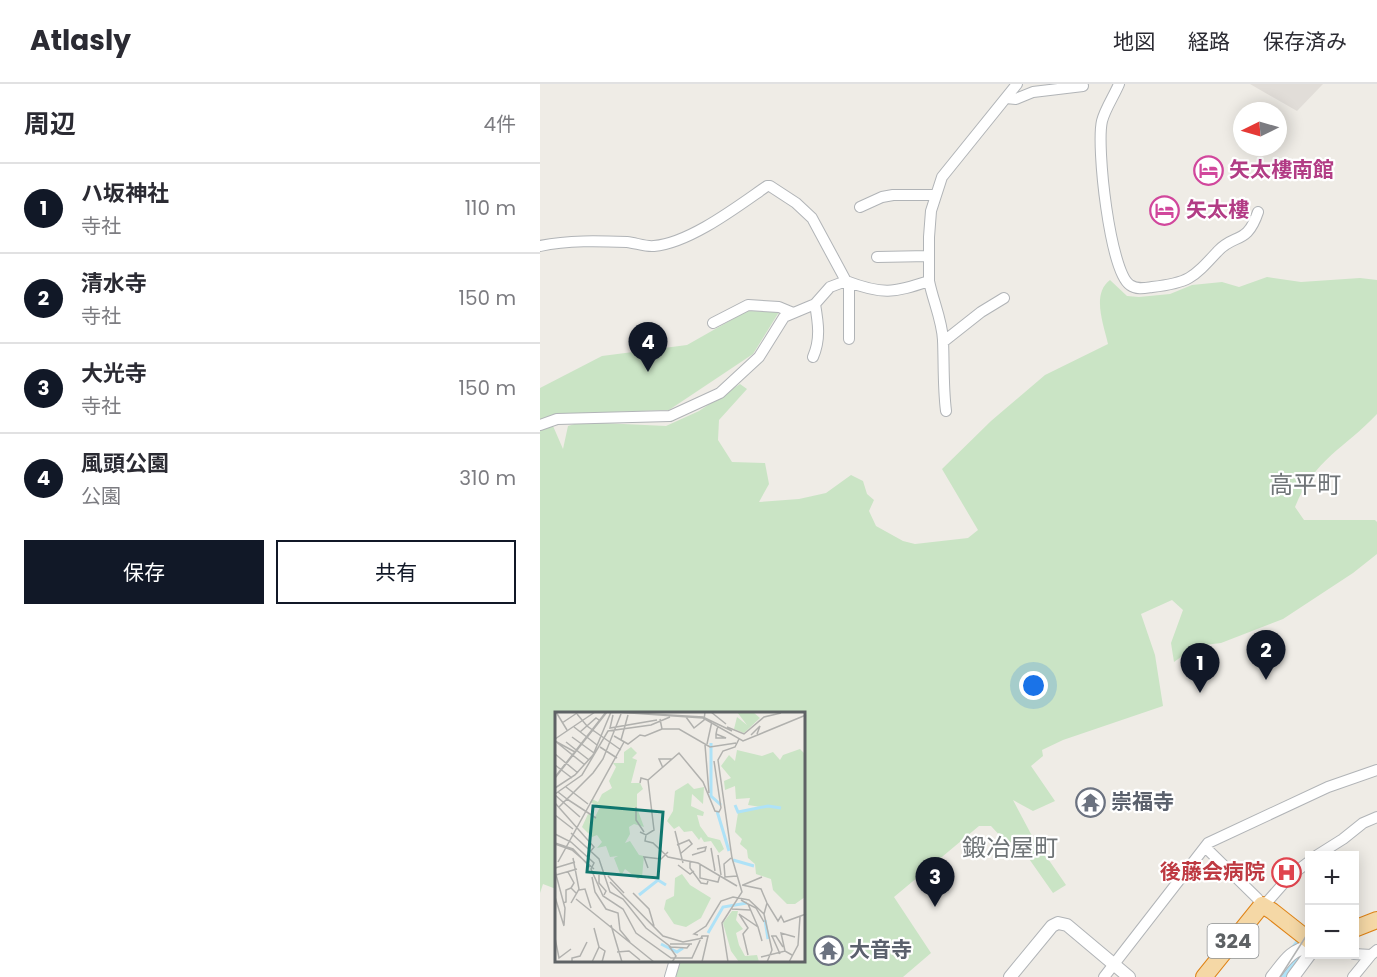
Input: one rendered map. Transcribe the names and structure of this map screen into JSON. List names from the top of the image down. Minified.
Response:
{"streets":{"highway":["324"]},"districts":["高平町","鍛冶屋町"],"places":{"hotel":["矢太樓南館","矢太樓"],"temple":["崇福寺","大音寺"],"hospital":["後藤会病院"]},"north":"left","page":{"header":"Atlasly","nav":["地図","経路","保存済み"],"heading":["周辺","4件"],"list":[{"mark":"1","name":"ハ坂神社","note":"寺社","value":"110 m"},{"mark":"2","name":"清水寺","note":"寺社","value":"150 m"},{"mark":"3","name":"大光寺","note":"寺社","value":"150 m"},{"mark":"4","name":"風頭公園","note":"公園","value":"310 m"}],"pins":["4","2","1","3"],"buttons":["保存","共有"],"map_buttons":["+","−"]}}
